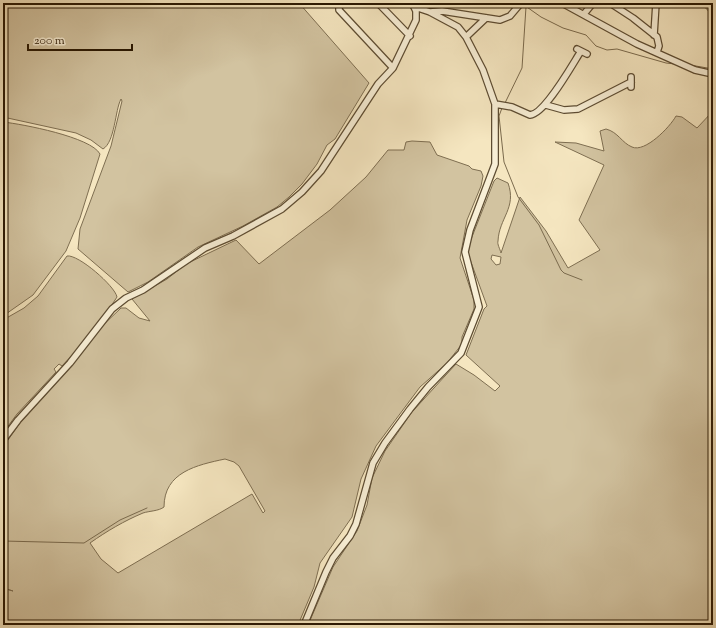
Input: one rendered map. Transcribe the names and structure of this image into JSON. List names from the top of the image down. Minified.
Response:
{"scale_bar":"200 m"}
